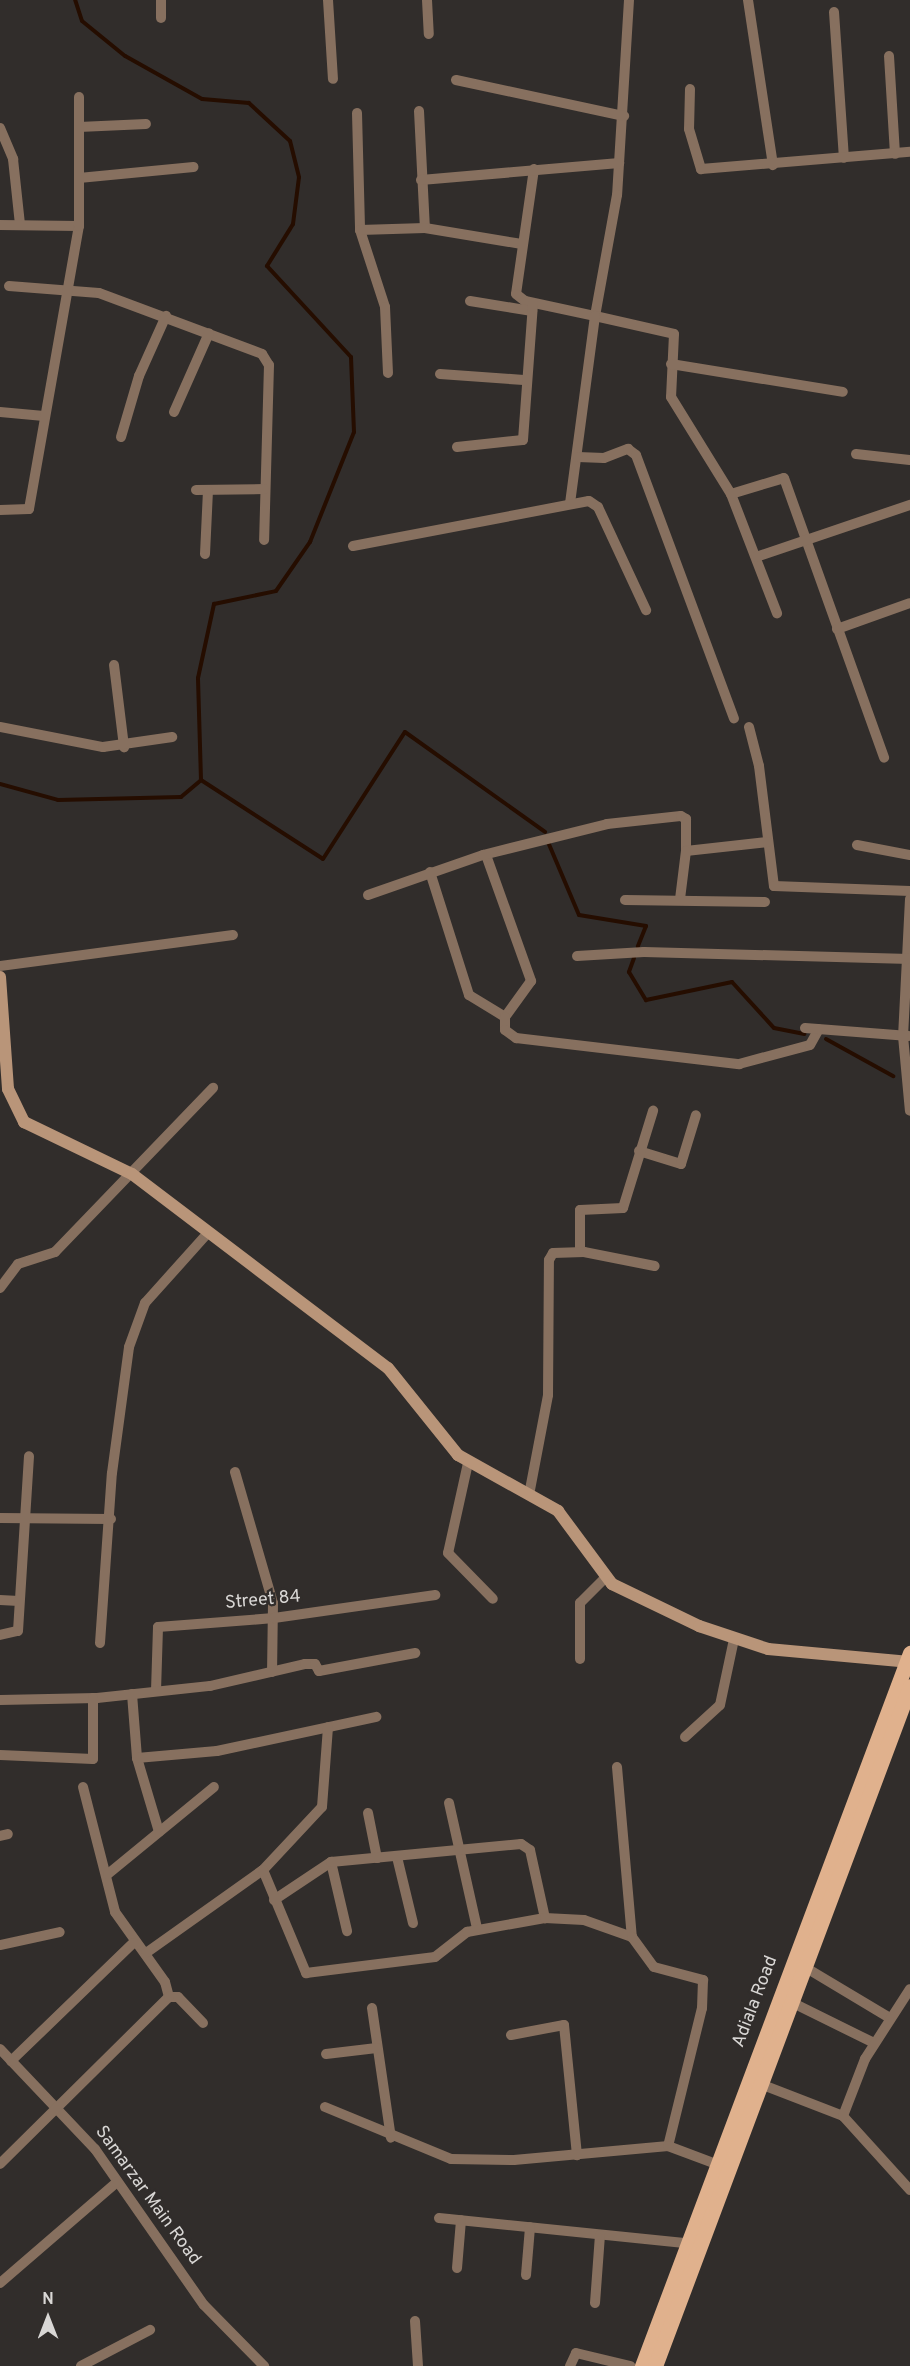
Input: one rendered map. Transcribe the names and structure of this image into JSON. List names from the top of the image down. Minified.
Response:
{"streets":{"main road":["Adiala Road"],"street":["Street 84","Samarzar Main Road"]},"north":"top"}
